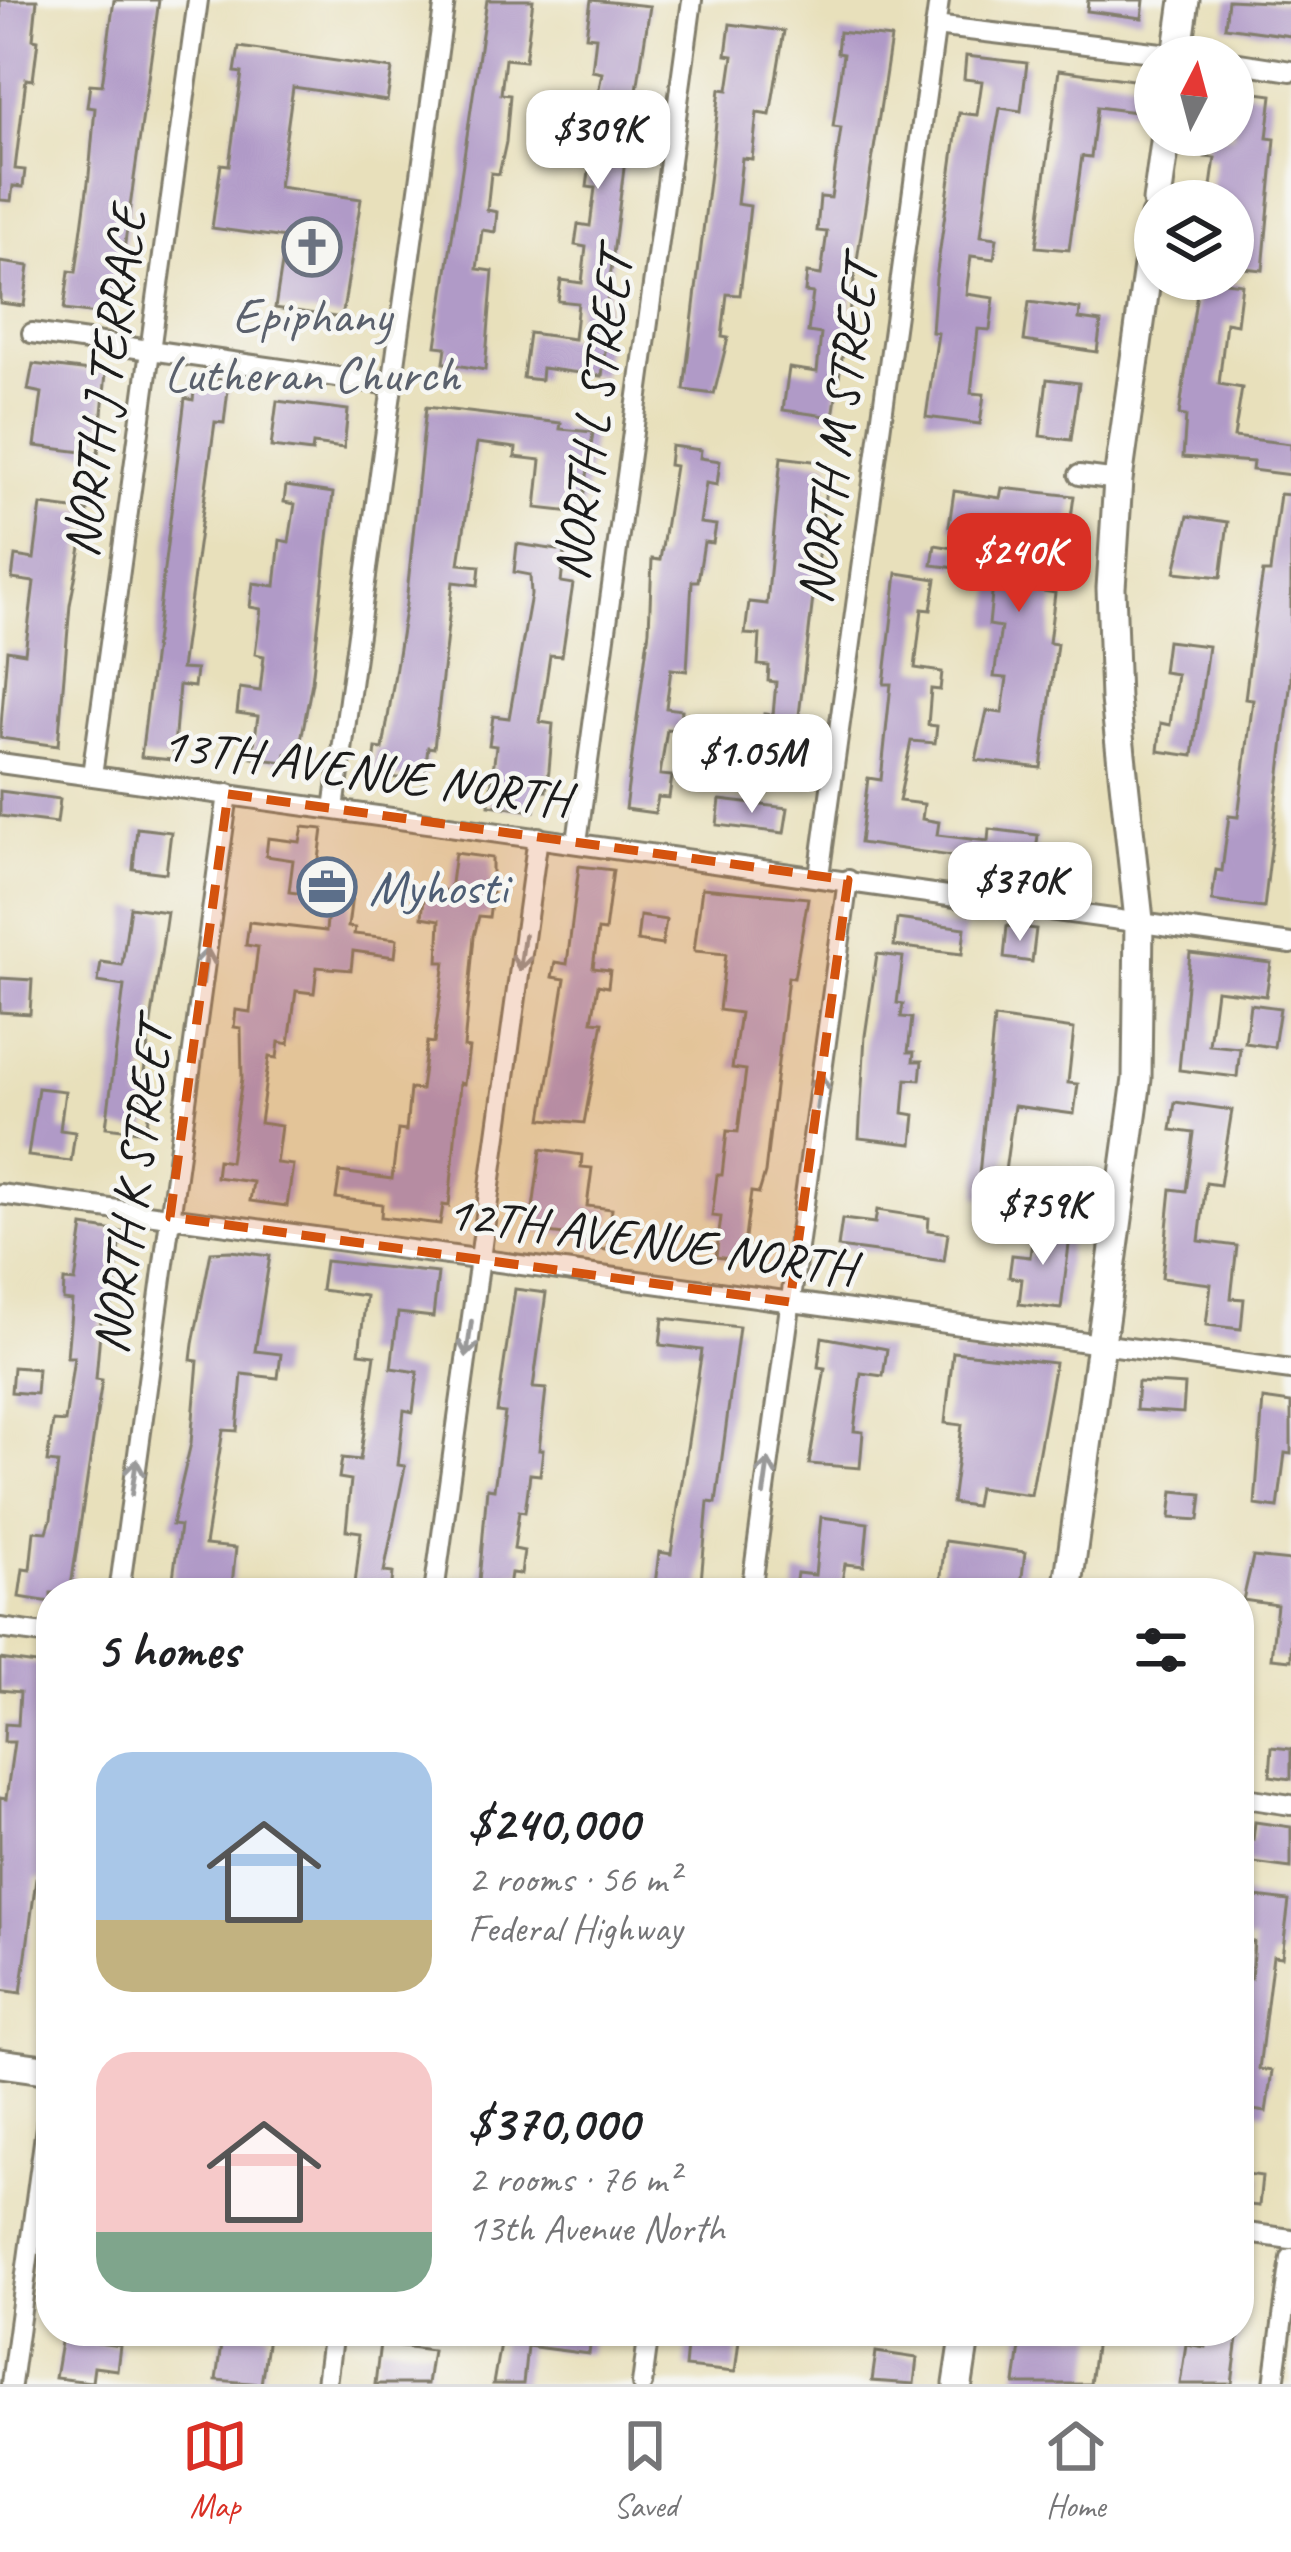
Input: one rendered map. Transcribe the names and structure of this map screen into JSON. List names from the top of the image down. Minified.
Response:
{"streets":{"street":["NORTH J TERRACE","NORTH L STREET","NORTH M STREET","13TH AVENUE NORTH","NORTH K STREET","12TH AVENUE NORTH"]},"crossings":[["NORTH J TERRACE","13TH AVENUE NORTH"],["NORTH L STREET","13TH AVENUE NORTH"],["NORTH M STREET","13TH AVENUE NORTH"],["13TH AVENUE NORTH","NORTH K STREET"],["NORTH K STREET","12TH AVENUE NORTH"]],"one_way":["NORTH K STREET"],"places":{"church":["Epiphany Lutheran Church"],"office":["Myhosti"]},"north":"top","page":{"price":["$309K","$240K","$1.05M","$370K","$759K"],"heading":"5 homes","list":[{"name":"$240,000","note":"2 rooms · 56 m² · Federal Highway"},{"name":"$370,000","note":"2 rooms · 76 m² · 13th Avenue North"}],"tabs":["Map","Saved","Home"]}}
